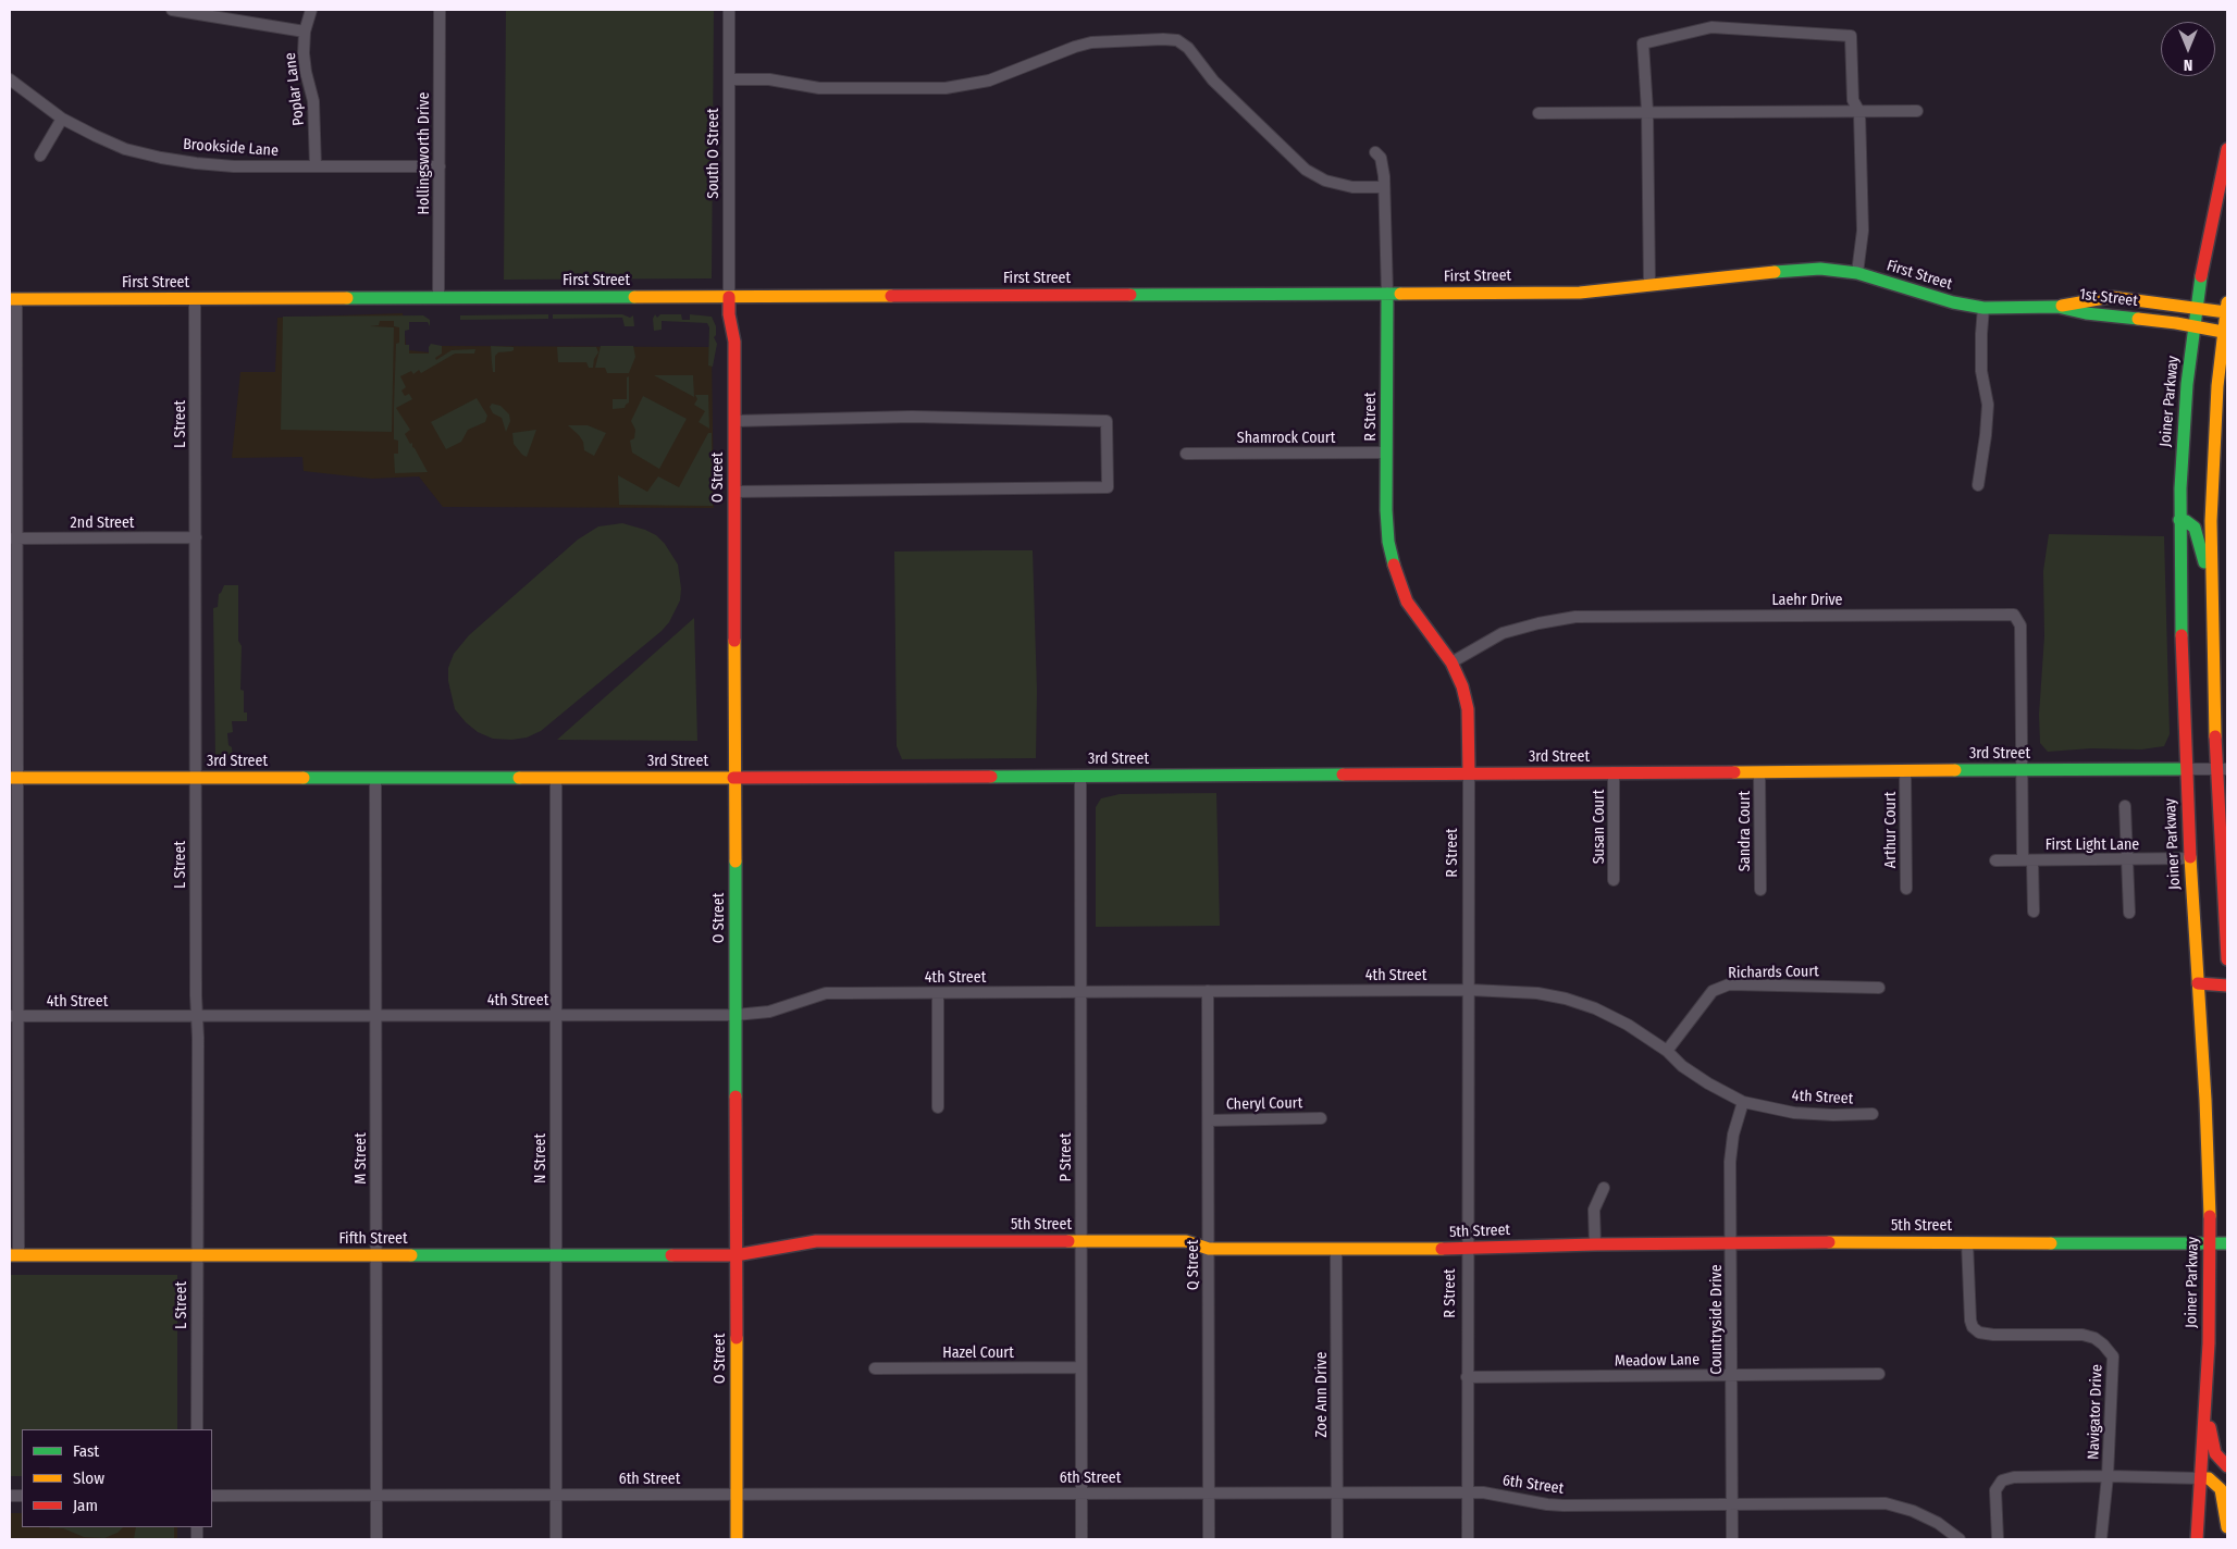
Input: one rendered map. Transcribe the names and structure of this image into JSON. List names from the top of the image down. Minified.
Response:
{"streets":{"street":["Poplar Lane","Brookside Lane","Hollingsworth Drive","South O Street","First Street","1st Street","Joiner Parkway","R Street","L Street","Shamrock Court","O Street","2nd Street","Laehr Drive","3rd Street","Susan Court","Arthur Court","Sandra Court","First Light Lane","Richards Court","4th Street","Cheryl Court","P Street","M Street","N Street","5th Street","Fifth Street","Q Street","Countryside Drive","Hazel Court","Meadow Lane","Zoe Ann Drive","Navigator Drive","6th Street"]},"crossings":[["Poplar Lane","Brookside Lane"],["Brookside Lane","Hollingsworth Drive"],["Hollingsworth Drive","First Street"],["South O Street","First Street"],["South O Street","O Street"],["First Street","1st Street"],["First Street","R Street"],["First Street","L Street"],["First Street","O Street"],["1st Street","Joiner Parkway"],["Joiner Parkway","3rd Street"],["Joiner Parkway","First Light Lane"],["Joiner Parkway","5th Street"],["R Street","Shamrock Court"],["R Street","Laehr Drive"],["R Street","3rd Street"],["R Street","4th Street"],["R Street","5th Street"],["R Street","Meadow Lane"],["R Street","6th Street"],["L Street","2nd Street"],["L Street","3rd Street"],["L Street","4th Street"],["L Street","Fifth Street"],["O Street","3rd Street"],["O Street","4th Street"],["O Street","5th Street"],["O Street","Fifth Street"],["O Street","6th Street"],["Laehr Drive","3rd Street"],["3rd Street","Susan Court"],["3rd Street","Arthur Court"],["3rd Street","Sandra Court"],["3rd Street","P Street"],["3rd Street","M Street"],["3rd Street","N Street"],["Richards Court","4th Street"],["4th Street","P Street"],["4th Street","M Street"],["4th Street","N Street"],["4th Street","Q Street"],["4th Street","Countryside Drive"],["Cheryl Court","Q Street"],["P Street","5th Street"],["P Street","Hazel Court"],["P Street","6th Street"],["M Street","Fifth Street"],["M Street","6th Street"],["N Street","Fifth Street"],["N Street","6th Street"],["5th Street","Fifth Street"],["5th Street","Q Street"],["5th Street","Countryside Drive"],["5th Street","Zoe Ann Drive"],["5th Street","Navigator Drive"],["Q Street","6th Street"],["Countryside Drive","Meadow Lane"],["Countryside Drive","6th Street"],["Zoe Ann Drive","6th Street"]],"legend":["Fast","Slow","Jam"],"north":"bottom"}
